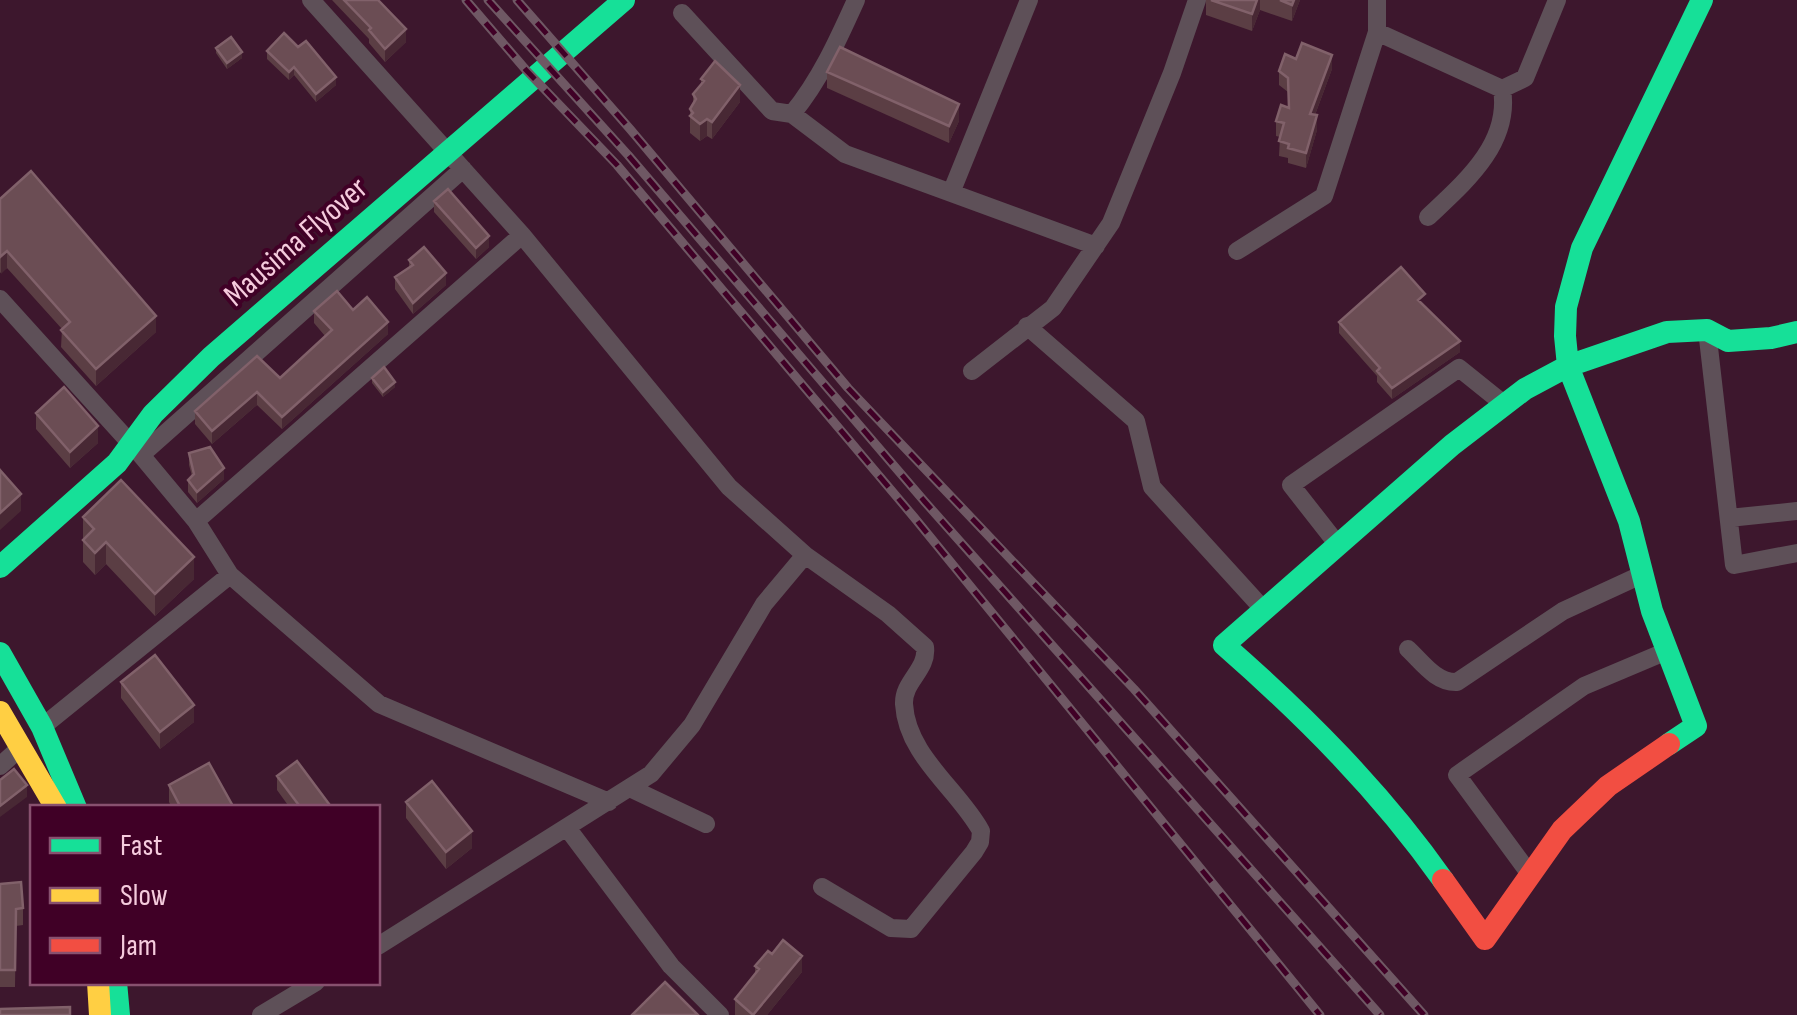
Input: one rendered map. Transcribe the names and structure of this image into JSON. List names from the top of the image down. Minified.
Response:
{"streets":{"street":["Mausima Flyover"]},"legend":["Fast","Slow","Jam"]}
